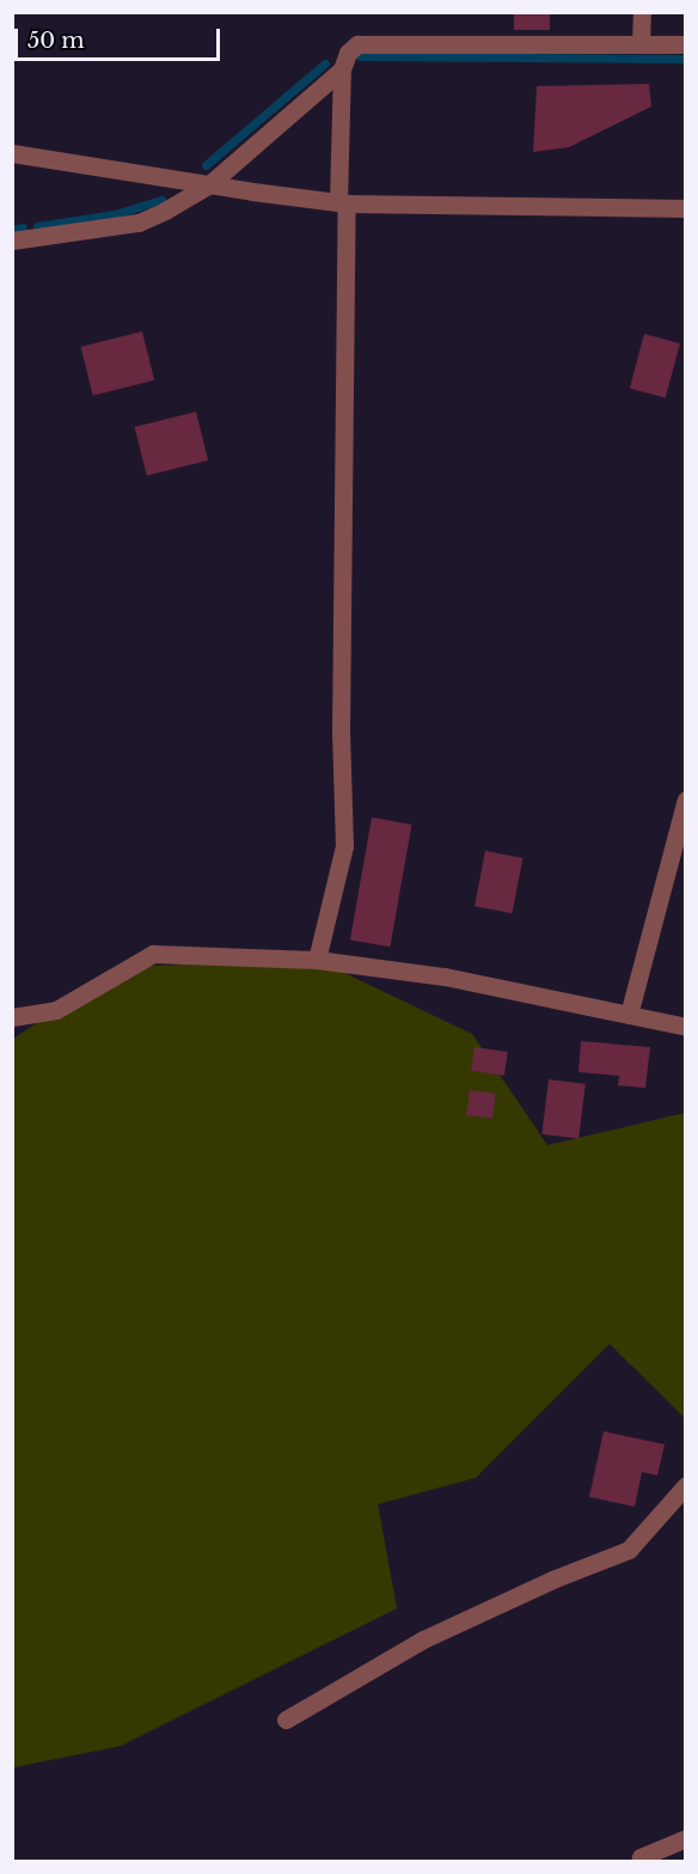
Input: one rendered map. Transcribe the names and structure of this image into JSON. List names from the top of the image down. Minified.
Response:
{"scale_bar":"50 m"}
